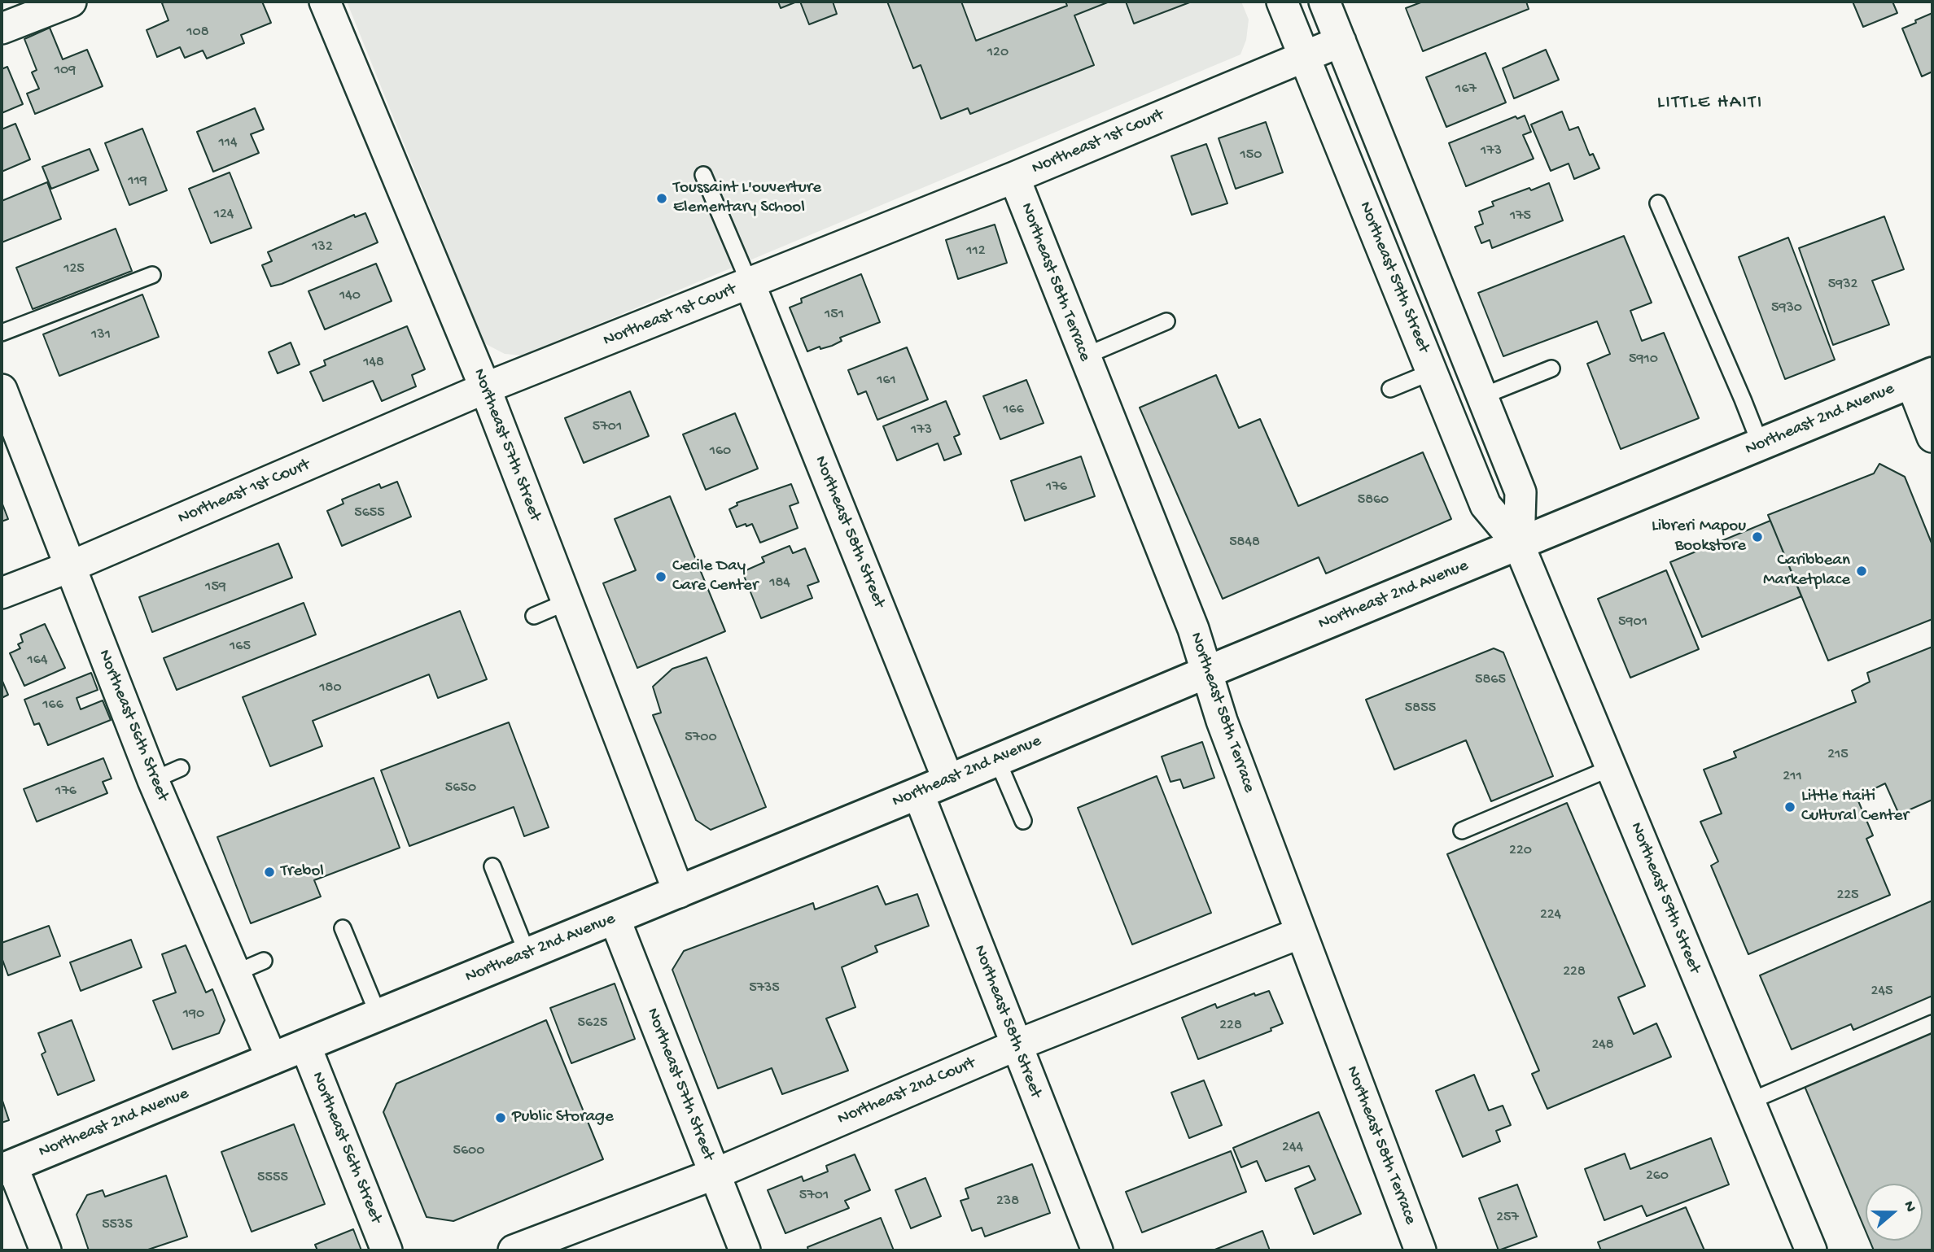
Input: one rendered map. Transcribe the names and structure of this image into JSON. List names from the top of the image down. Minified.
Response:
{"streets":{"main road":["Northeast 2nd Avenue"],"street":["Northeast 1st Court","Northeast 59th Street","Northeast 58th Terrace","Northeast 57th Street","Northeast 58th Street","Northeast 56th Street","Northeast 2nd Court"]},"crossings":[["Northeast 1st Court","Northeast 59th Street"],["Northeast 1st Court","Northeast 58th Terrace"],["Northeast 1st Court","Northeast 57th Street"],["Northeast 1st Court","Northeast 58th Street"],["Northeast 1st Court","Northeast 56th Street"],["Northeast 59th Street","Northeast 2nd Avenue"],["Northeast 58th Terrace","Northeast 2nd Avenue"],["Northeast 58th Terrace","Northeast 2nd Court"],["Northeast 2nd Avenue","Northeast 57th Street"],["Northeast 2nd Avenue","Northeast 58th Street"],["Northeast 2nd Avenue","Northeast 56th Street"],["Northeast 57th Street","Northeast 2nd Court"],["Northeast 58th Street","Northeast 2nd Court"]],"districts":["LITTLE HAITI"],"places":["Toussaint L'ouverture Elementary School","Libreri Mapou Bookstore","Caribbean Marketplace","Cecile Day Care Center","Little Haiti Cultural Center","Trebol","Public Storage"],"house_numbers":["108","120","109","167","114","173","150","119","124","175","132","112","125","5932","140","5930","151","131","5910","148","161","166","5701","173","160","176","5860","5655","5848","184","159","5901","165","164","5865","180","166","5855","5700","215","211","5650","176","220","225","224","228","5735","245","190","5625","228","248","244","5600","260","5555","5701","238","257","5535"],"north":"right"}
